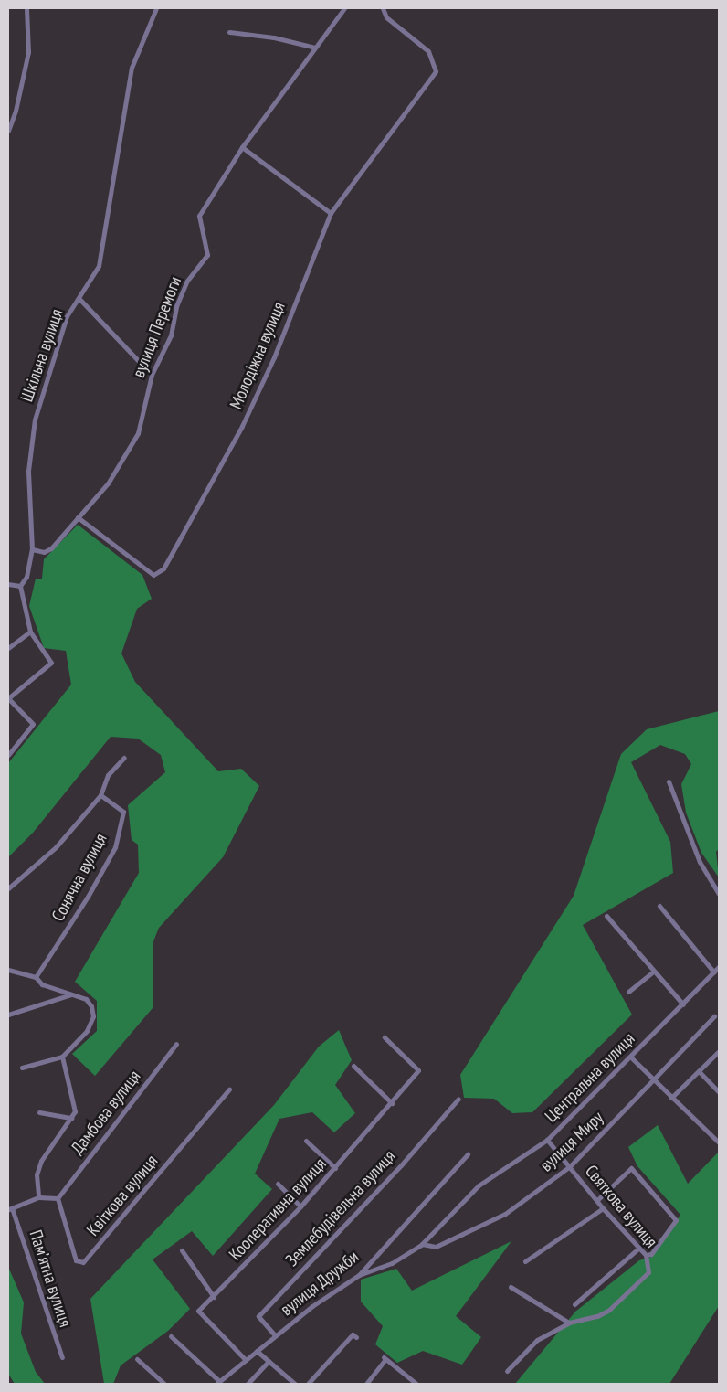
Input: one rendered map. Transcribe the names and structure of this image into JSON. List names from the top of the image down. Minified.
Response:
{"streets":{"street":["вулиця Перемоги","Шкільна вулиця","Молодіжна вулиця","Сонячна вулиця","Центральна вулиця","Дамбова вулиця","вулиця Миру","Квіткова вулиця","Святкова вулиця","Землебудівельна вулиця","Кооперативна вулиця","Памʼятна вулиця","вулиця Дружби"]},"crossings":[["вулиця Перемоги","Шкільна вулиця"],["вулиця Перемоги","Молодіжна вулиця"],["Центральна вулиця","вулиця Миру"],["Центральна вулиця","Святкова вулиця"],["Дамбова вулиця","Квіткова вулиця"],["вулиця Миру","Святкова вулиця"],["Землебудівельна вулиця","вулиця Дружби"],["Кооперативна вулиця","вулиця Дружби"]]}
